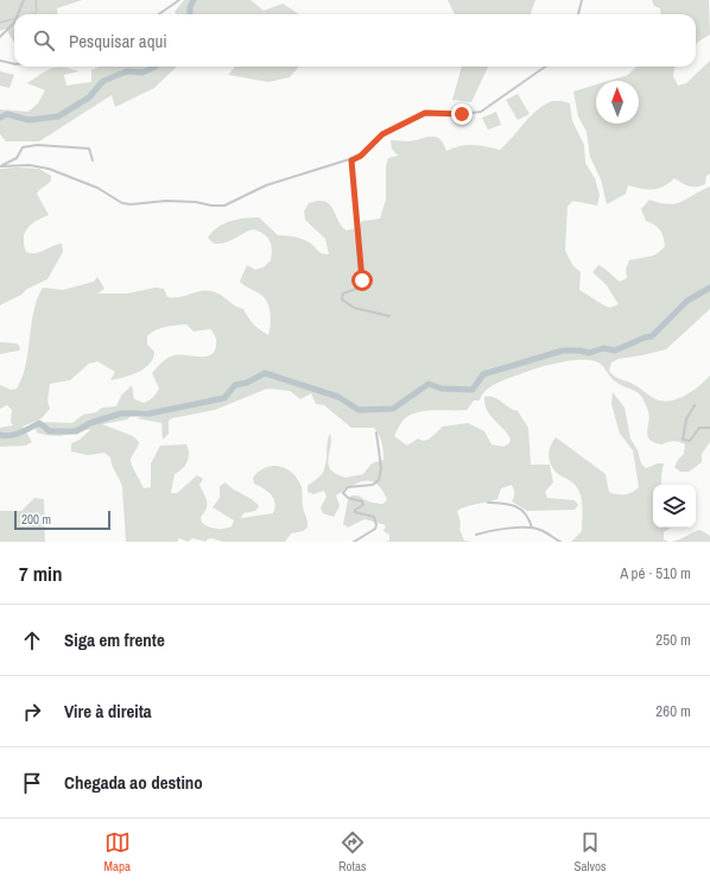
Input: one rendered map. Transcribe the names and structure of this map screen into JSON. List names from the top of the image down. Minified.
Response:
{"scale_bar":"200 m","north":"top","page":{"search":"Pesquisar aqui","scale":"200 m","heading":["7 min","A pé · 510 m"],"list":[["Siga em frente","250 m"],["Vire à direita","260 m"],"Chegada ao destino"],"nav":["Mapa","Rotas","Salvos"]}}
